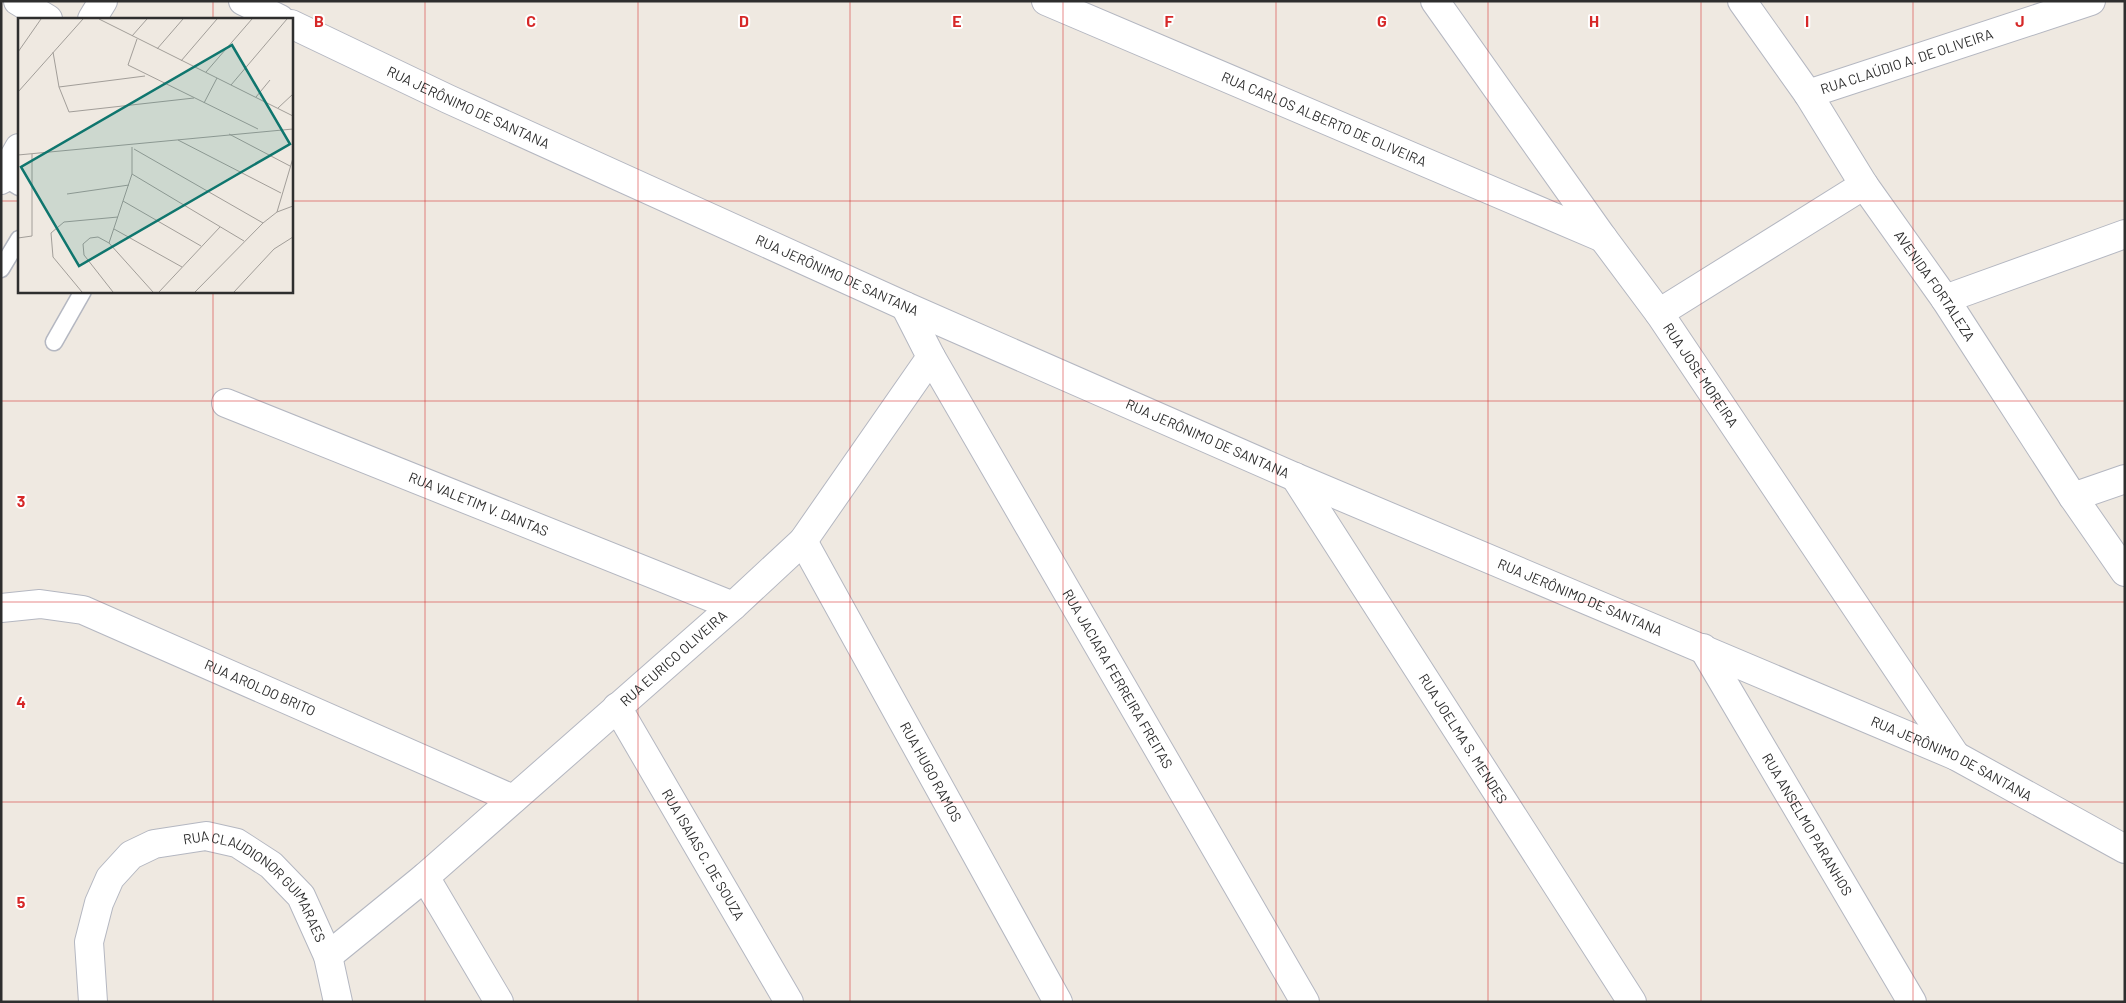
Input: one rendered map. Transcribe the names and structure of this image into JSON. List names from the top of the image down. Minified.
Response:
{"streets":{"street":["RUA CLAÚDIO A. DE OLIVEIRA","RUA JERÔNIMO DE SANTANA","RUA CARLOS ALBERTO DE OLIVEIRA","AVENIDA FORTALEZA","RUA JOSÉ MOREIRA","RUA VALETIM V. DANTAS","RUA EURICO OLIVEIRA","RUA JACIARA FERREIRA FREITAS","RUA AROLDO BRITO","RUA JOELMA S. MENDES","RUA HUGO RAMOS","RUA ANSELMO PARANHOS","RUA ISAIAS C. DE SOUZA","RUA CLAUDIONOR GUIMARAES"]},"crossings":[["RUA CLAÚDIO A. DE OLIVEIRA","AVENIDA FORTALEZA"],["RUA JERÔNIMO DE SANTANA","RUA JOSÉ MOREIRA"],["RUA JERÔNIMO DE SANTANA","RUA JOELMA S. MENDES"],["RUA JERÔNIMO DE SANTANA","RUA ANSELMO PARANHOS"],["RUA CARLOS ALBERTO DE OLIVEIRA","RUA JOSÉ MOREIRA"],["RUA VALETIM V. DANTAS","RUA EURICO OLIVEIRA"],["RUA EURICO OLIVEIRA","RUA JACIARA FERREIRA FREITAS"],["RUA EURICO OLIVEIRA","RUA AROLDO BRITO"],["RUA EURICO OLIVEIRA","RUA HUGO RAMOS"],["RUA EURICO OLIVEIRA","RUA ISAIAS C. DE SOUZA"],["RUA EURICO OLIVEIRA","RUA CLAUDIONOR GUIMARAES"]],"grid":{"columns":["B","C","D","E","F","G","H","I","J"],"rows":["3","4","5"]}}
